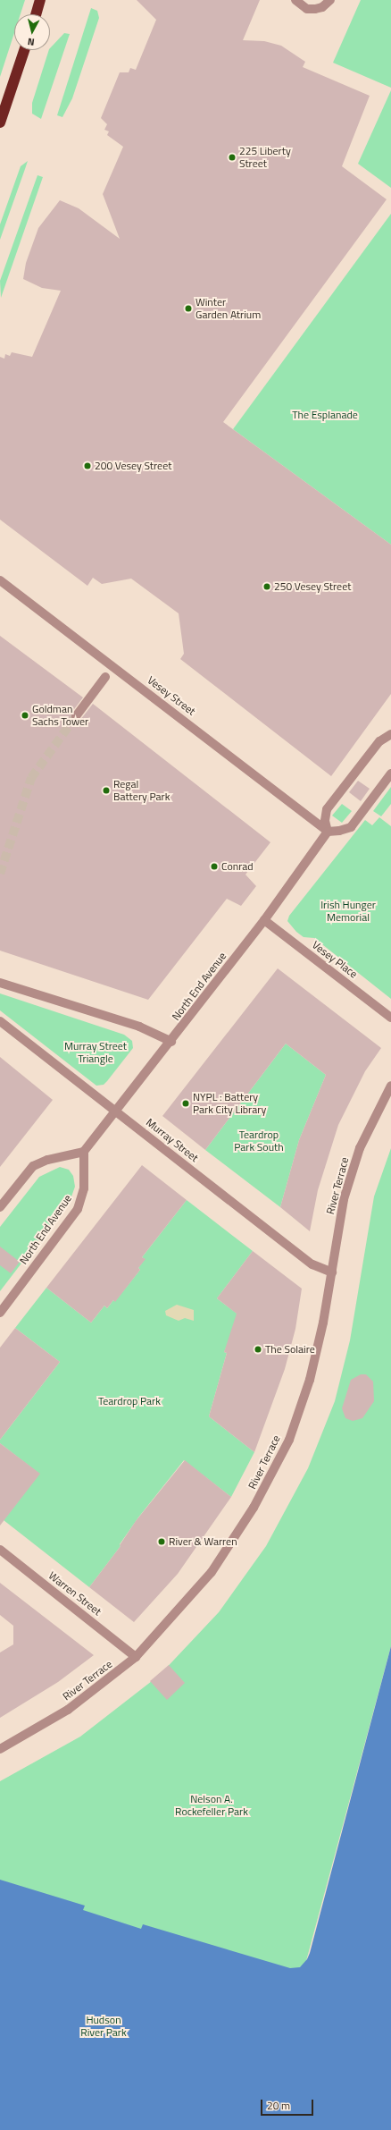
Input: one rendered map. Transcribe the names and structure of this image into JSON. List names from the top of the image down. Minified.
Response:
{"streets":{"street":["Vesey Street","Vesey Place","North End Avenue","Murray Street","River Terrace","Warren Street"]},"crossings":[["Vesey Street","North End Avenue"],["Vesey Place","North End Avenue"],["North End Avenue","Murray Street"],["Murray Street","River Terrace"],["River Terrace","Warren Street"]],"parks":["The Esplanade","Irish Hunger Memorial","Murray Street Triangle","Teardrop Park South","Teardrop Park","Nelson A. Rockefeller Park","Hudson River Park"],"places":["225 Liberty Street","Winter Garden Atrium","200 Vesey Street","250 Vesey Street","Goldman Sachs Tower","Regal Battery Park","Conrad","NYPL : Battery Park City Library","The Solaire","River & Warren"],"scale_bar":"20 m","north":"bottom"}
